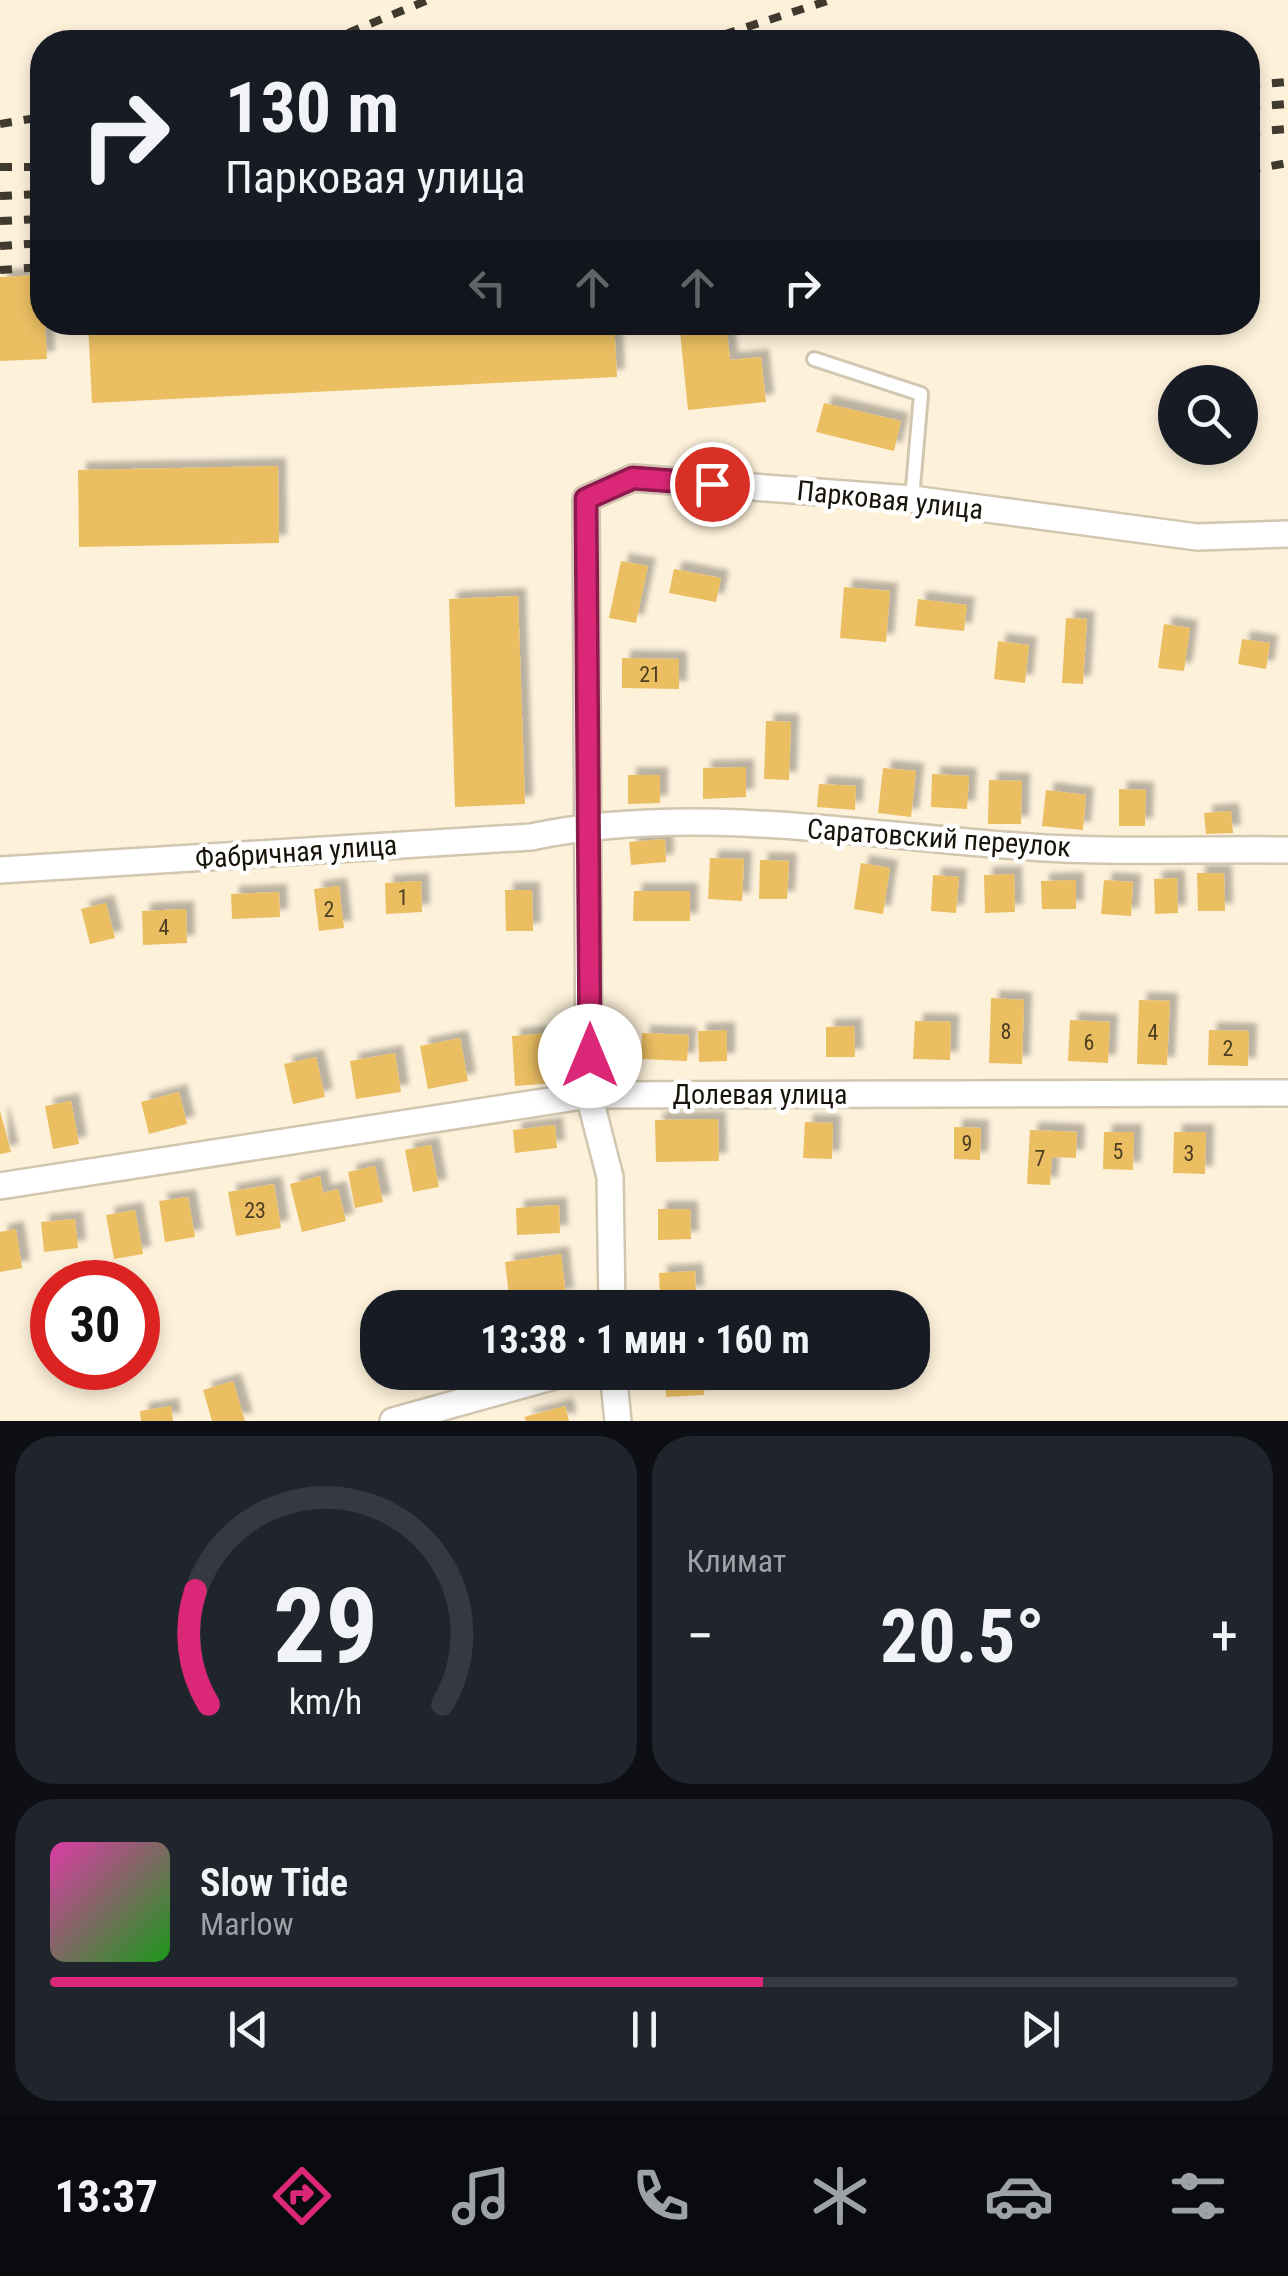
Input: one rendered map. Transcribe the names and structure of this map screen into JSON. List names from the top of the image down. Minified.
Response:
{"streets":{"street":["Парковая улица","Саратовский переулок","Фабричная улица","Долевая улица"]},"crossings":[["Парковая улица","Саратовский переулок"],["Парковая улица","Фабричная улица"],["Парковая улица","Долевая улица"],["Саратовский переулок","Фабричная улица"]],"house_numbers":["21","1","2","4","8","4","6","2","9","5","3","7","23"],"page":{"turn":["130 m","Парковая улица"],"limit":"30","trip":"13:38 · 1 мин · 160 m","tile":"Климат","heat":["−","20.5°","+"],"song":["Slow Tide","Marlow"],"tabs":"13:37","gauge":["29","km/h"]}}
